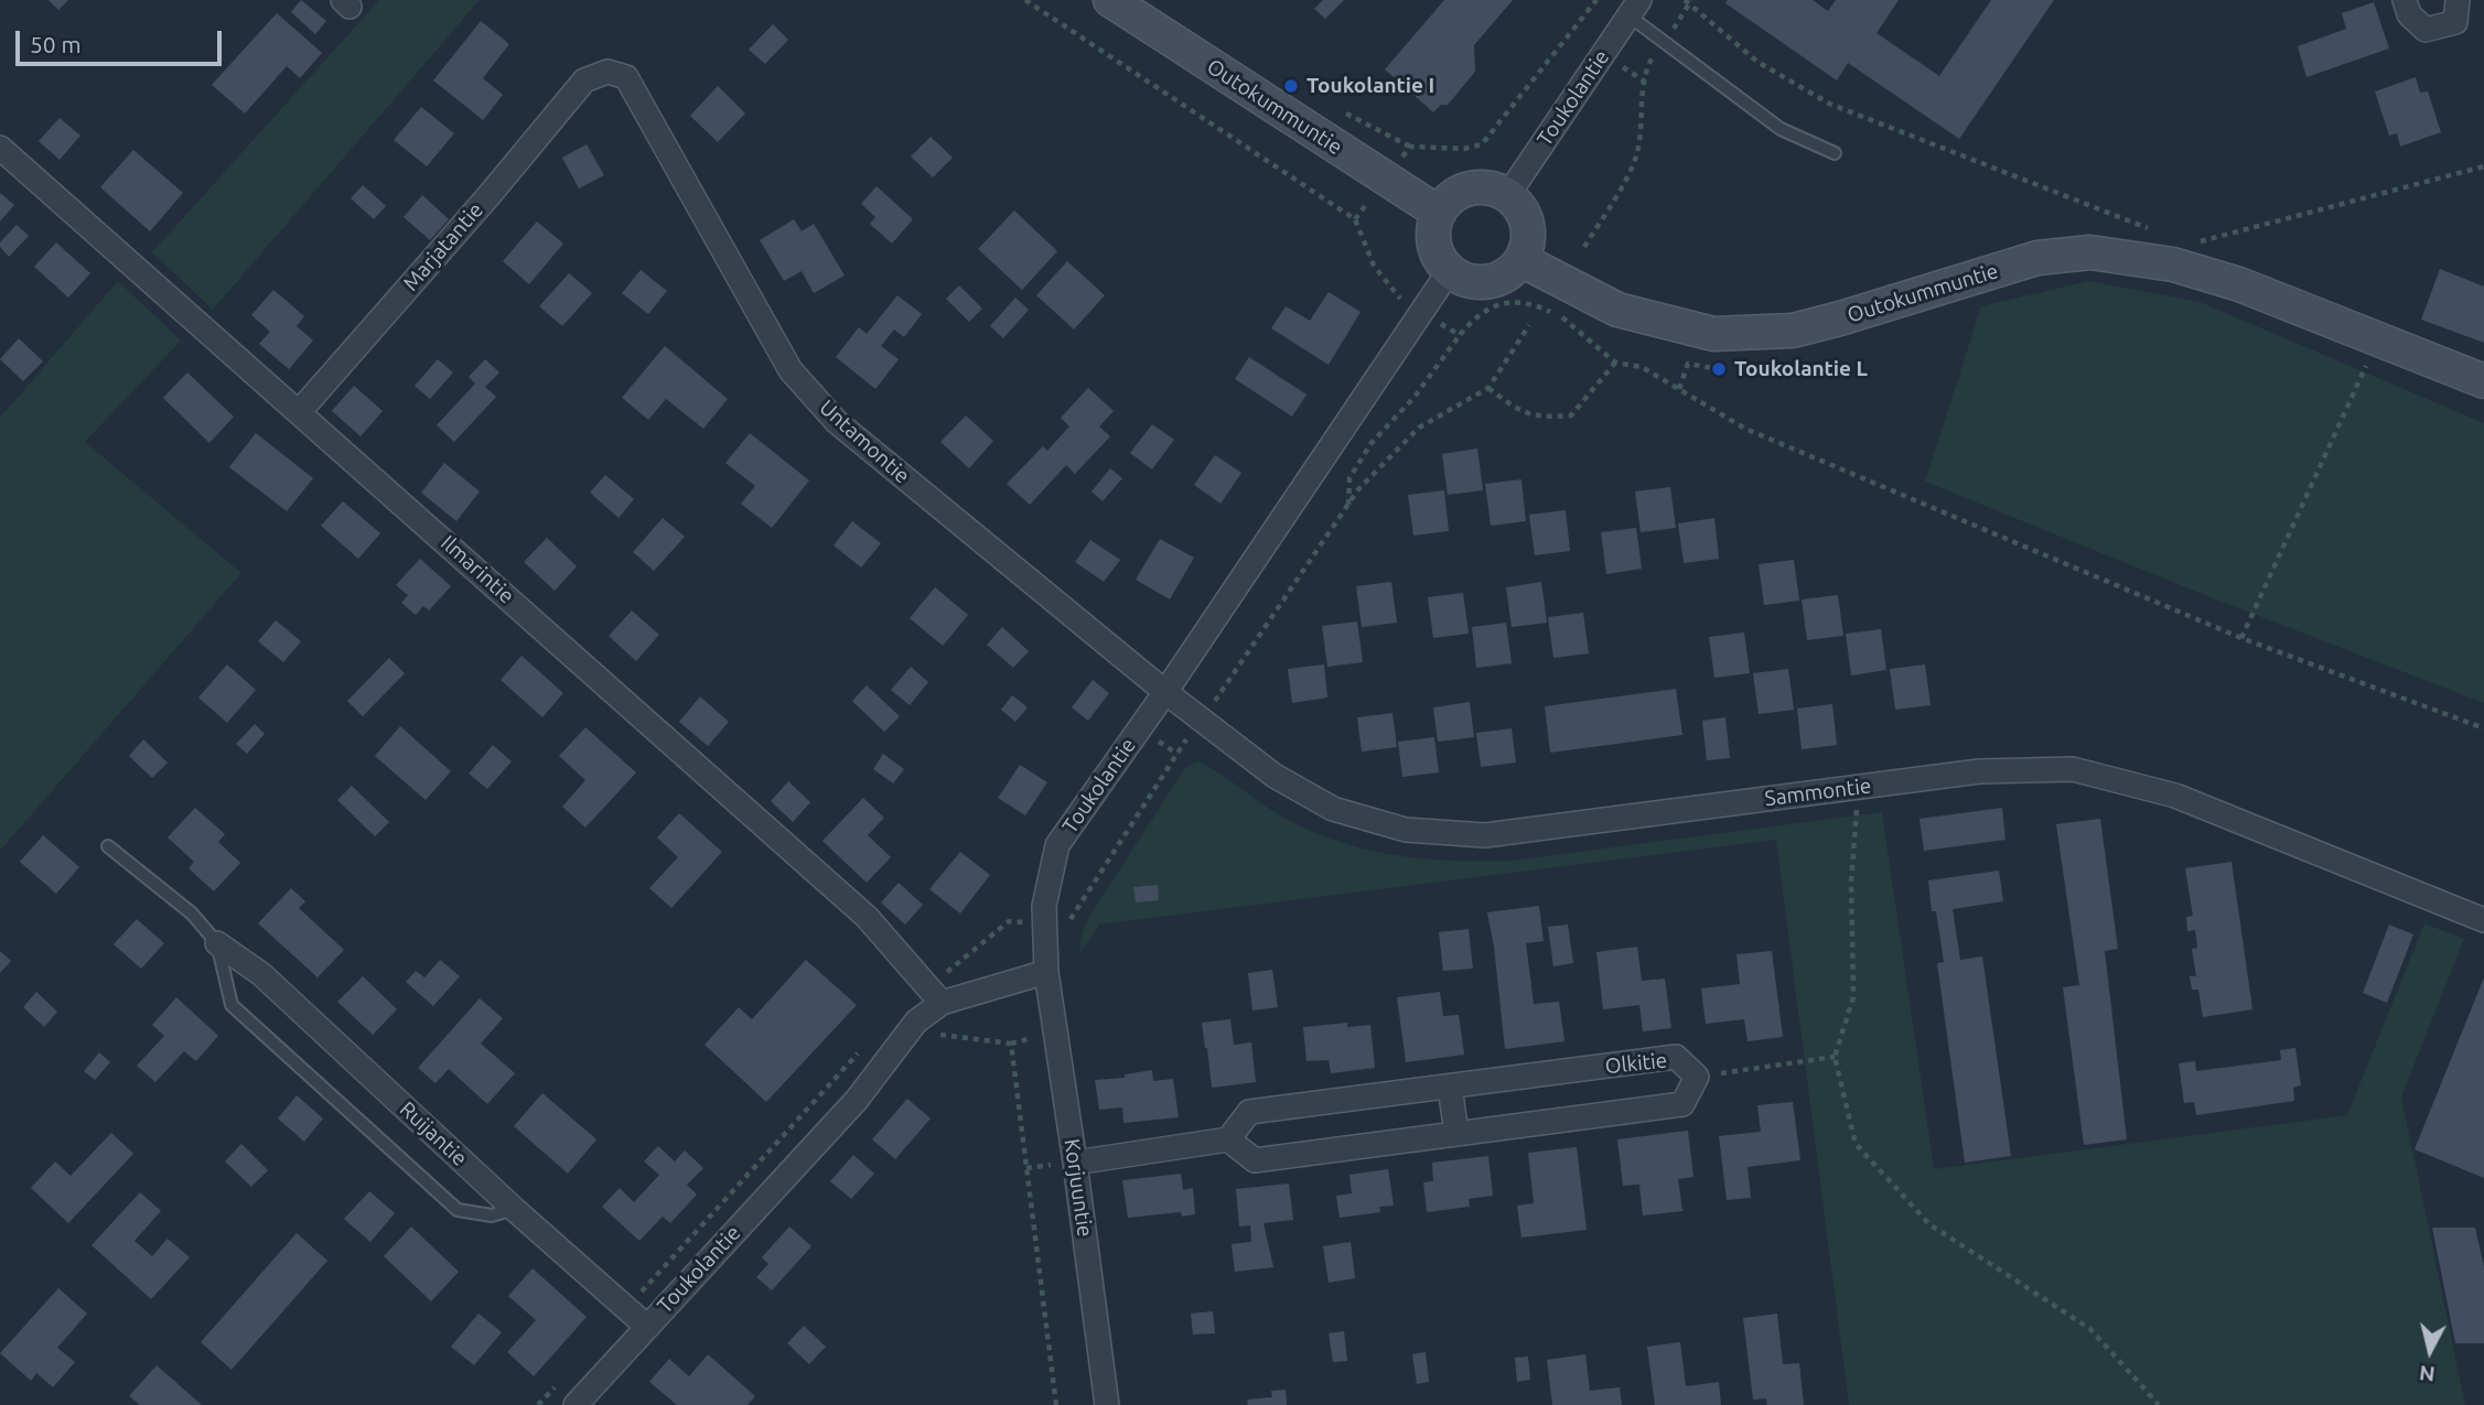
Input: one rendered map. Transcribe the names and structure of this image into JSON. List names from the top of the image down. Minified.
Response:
{"streets":{"main road":["Outokummuntie"],"street":["Toukolantie","Marjatantie","Untamontie","Ilmarintie","Sammontie","Olkitie","Ruijantie","Korjuuntie"]},"crossings":[["Toukolantie","Outokummuntie"],["Toukolantie","Untamontie"],["Toukolantie","Ilmarintie"],["Toukolantie","Sammontie"],["Toukolantie","Ruijantie"],["Toukolantie","Korjuuntie"],["Marjatantie","Untamontie"],["Marjatantie","Ilmarintie"],["Untamontie","Sammontie"]],"places":["Toukolantie I","Toukolantie L"],"scale_bar":"50 m","north":"bottom"}
